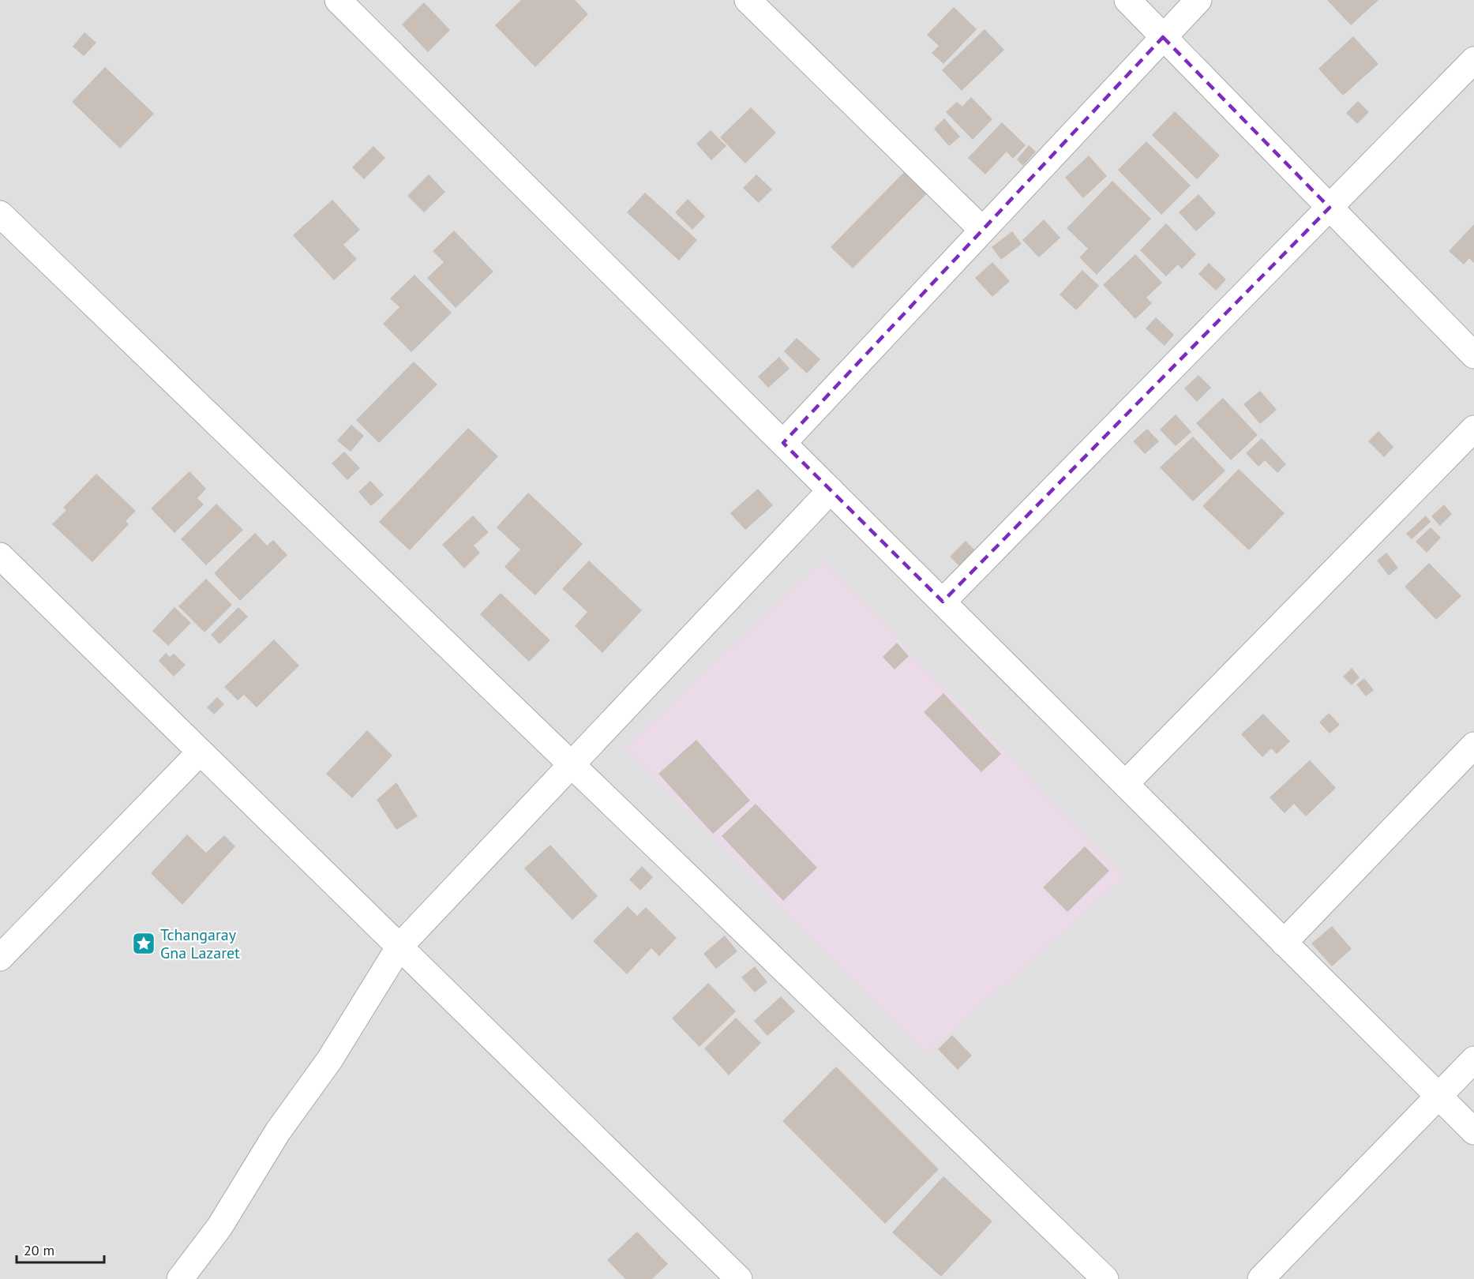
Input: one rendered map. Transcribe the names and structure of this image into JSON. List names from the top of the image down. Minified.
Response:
{"places":{"place":["Tchangaray Gna Lazaret"]},"scale_bar":"20 m"}
